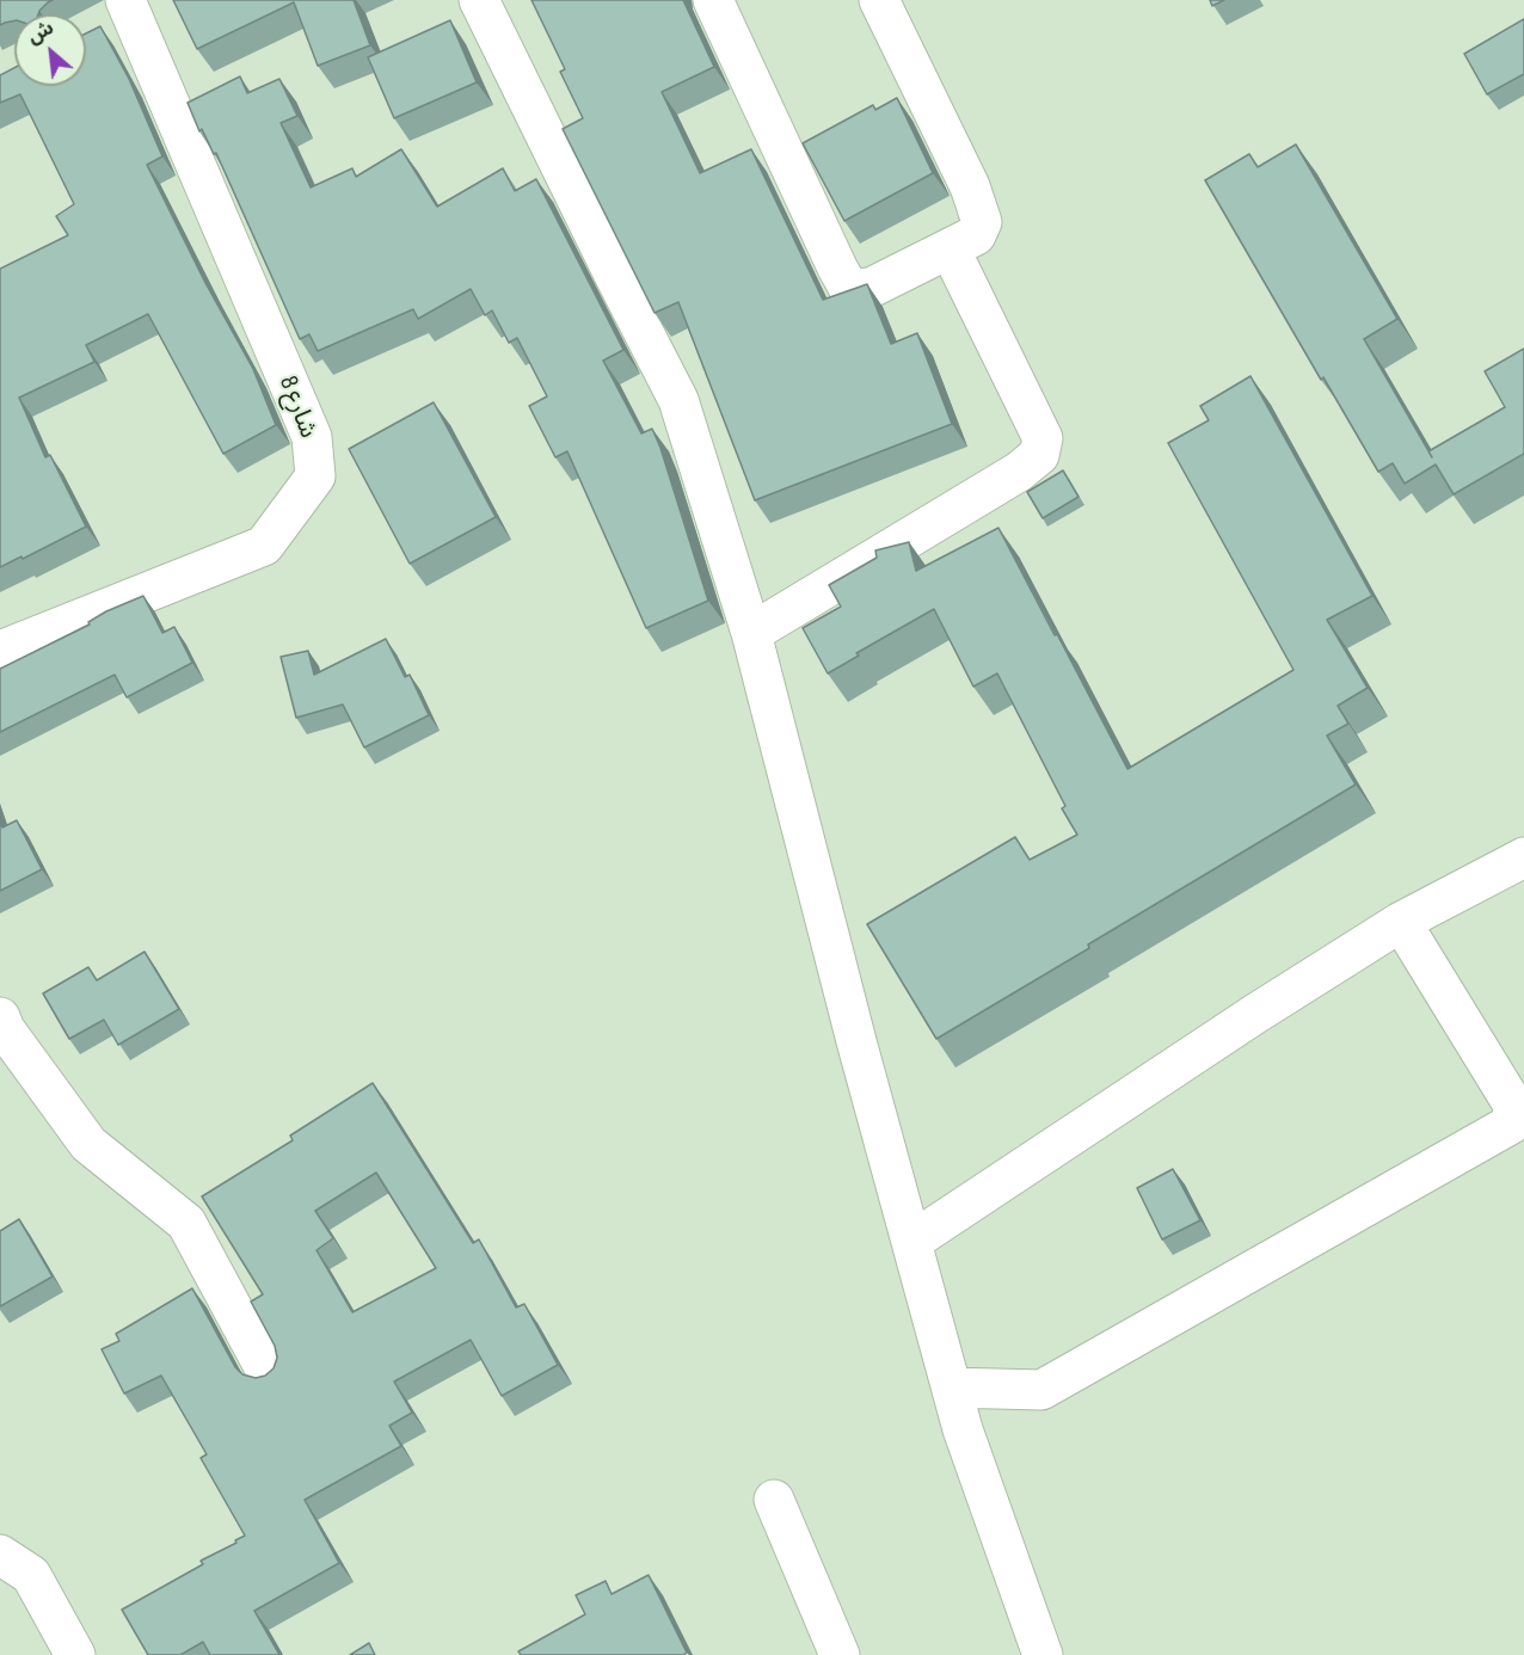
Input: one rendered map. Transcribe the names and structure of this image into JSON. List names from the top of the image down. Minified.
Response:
{"streets":{"street":["شارع 8"]},"north":"top left"}
